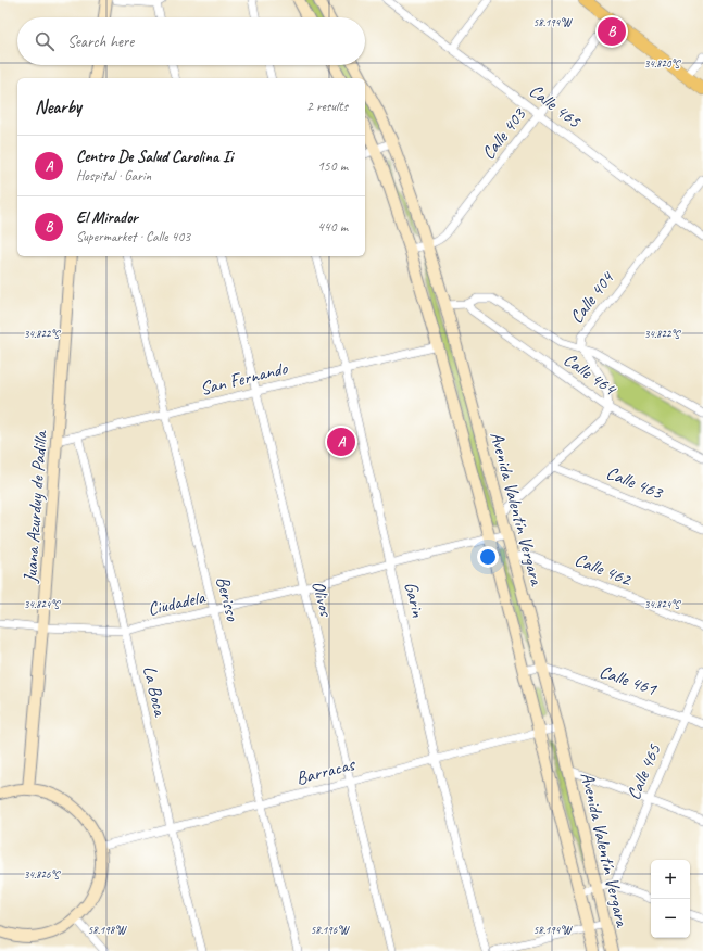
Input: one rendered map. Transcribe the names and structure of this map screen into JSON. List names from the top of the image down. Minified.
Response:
{"streets":{"street":["Calle 465","Calle 403","Calle 404","Calle 464","San Fernando","Calle 463","Juana Azurduy de Padilla","Avenida Valentín Vergara","Calle 462","Berisso","Olivos","Garin","Ciudadela","Calle 461","La Boca","Barracas"]},"crossings":[["Calle 465","Calle 403"],["Calle 465","Calle 404"],["Calle 465","Calle 461"],["Calle 403","Avenida Valentín Vergara"],["Calle 404","Calle 464"],["Calle 464","Avenida Valentín Vergara"],["San Fernando","Juana Azurduy de Padilla"],["San Fernando","Avenida Valentín Vergara"],["San Fernando","Berisso"],["San Fernando","Olivos"],["San Fernando","Garin"],["San Fernando","La Boca"],["Juana Azurduy de Padilla","Ciudadela"],["Avenida Valentín Vergara","Calle 462"],["Avenida Valentín Vergara","Ciudadela"],["Avenida Valentín Vergara","Calle 461"],["Avenida Valentín Vergara","Barracas"],["Berisso","Ciudadela"],["Berisso","Barracas"],["Olivos","Ciudadela"],["Olivos","Barracas"],["Garin","Ciudadela"],["Garin","Barracas"],["Ciudadela","La Boca"],["La Boca","Barracas"]],"page":{"pins":["B","A"],"search":"Search here","heading":["Nearby","2 results"],"list":[{"mark":"A","name":"Centro De Salud Carolina Ii","note":"Hospital · Garin","value":"150 m"},{"mark":"B","name":"El Mirador","note":"Supermarket · Calle 403","value":"440 m"}],"map_buttons":["+","−"]},"coordinates":["58.194°W","34.820°S","34.822°S","34.824°S","34.826°S","58.198°W","58.196°W"]}
